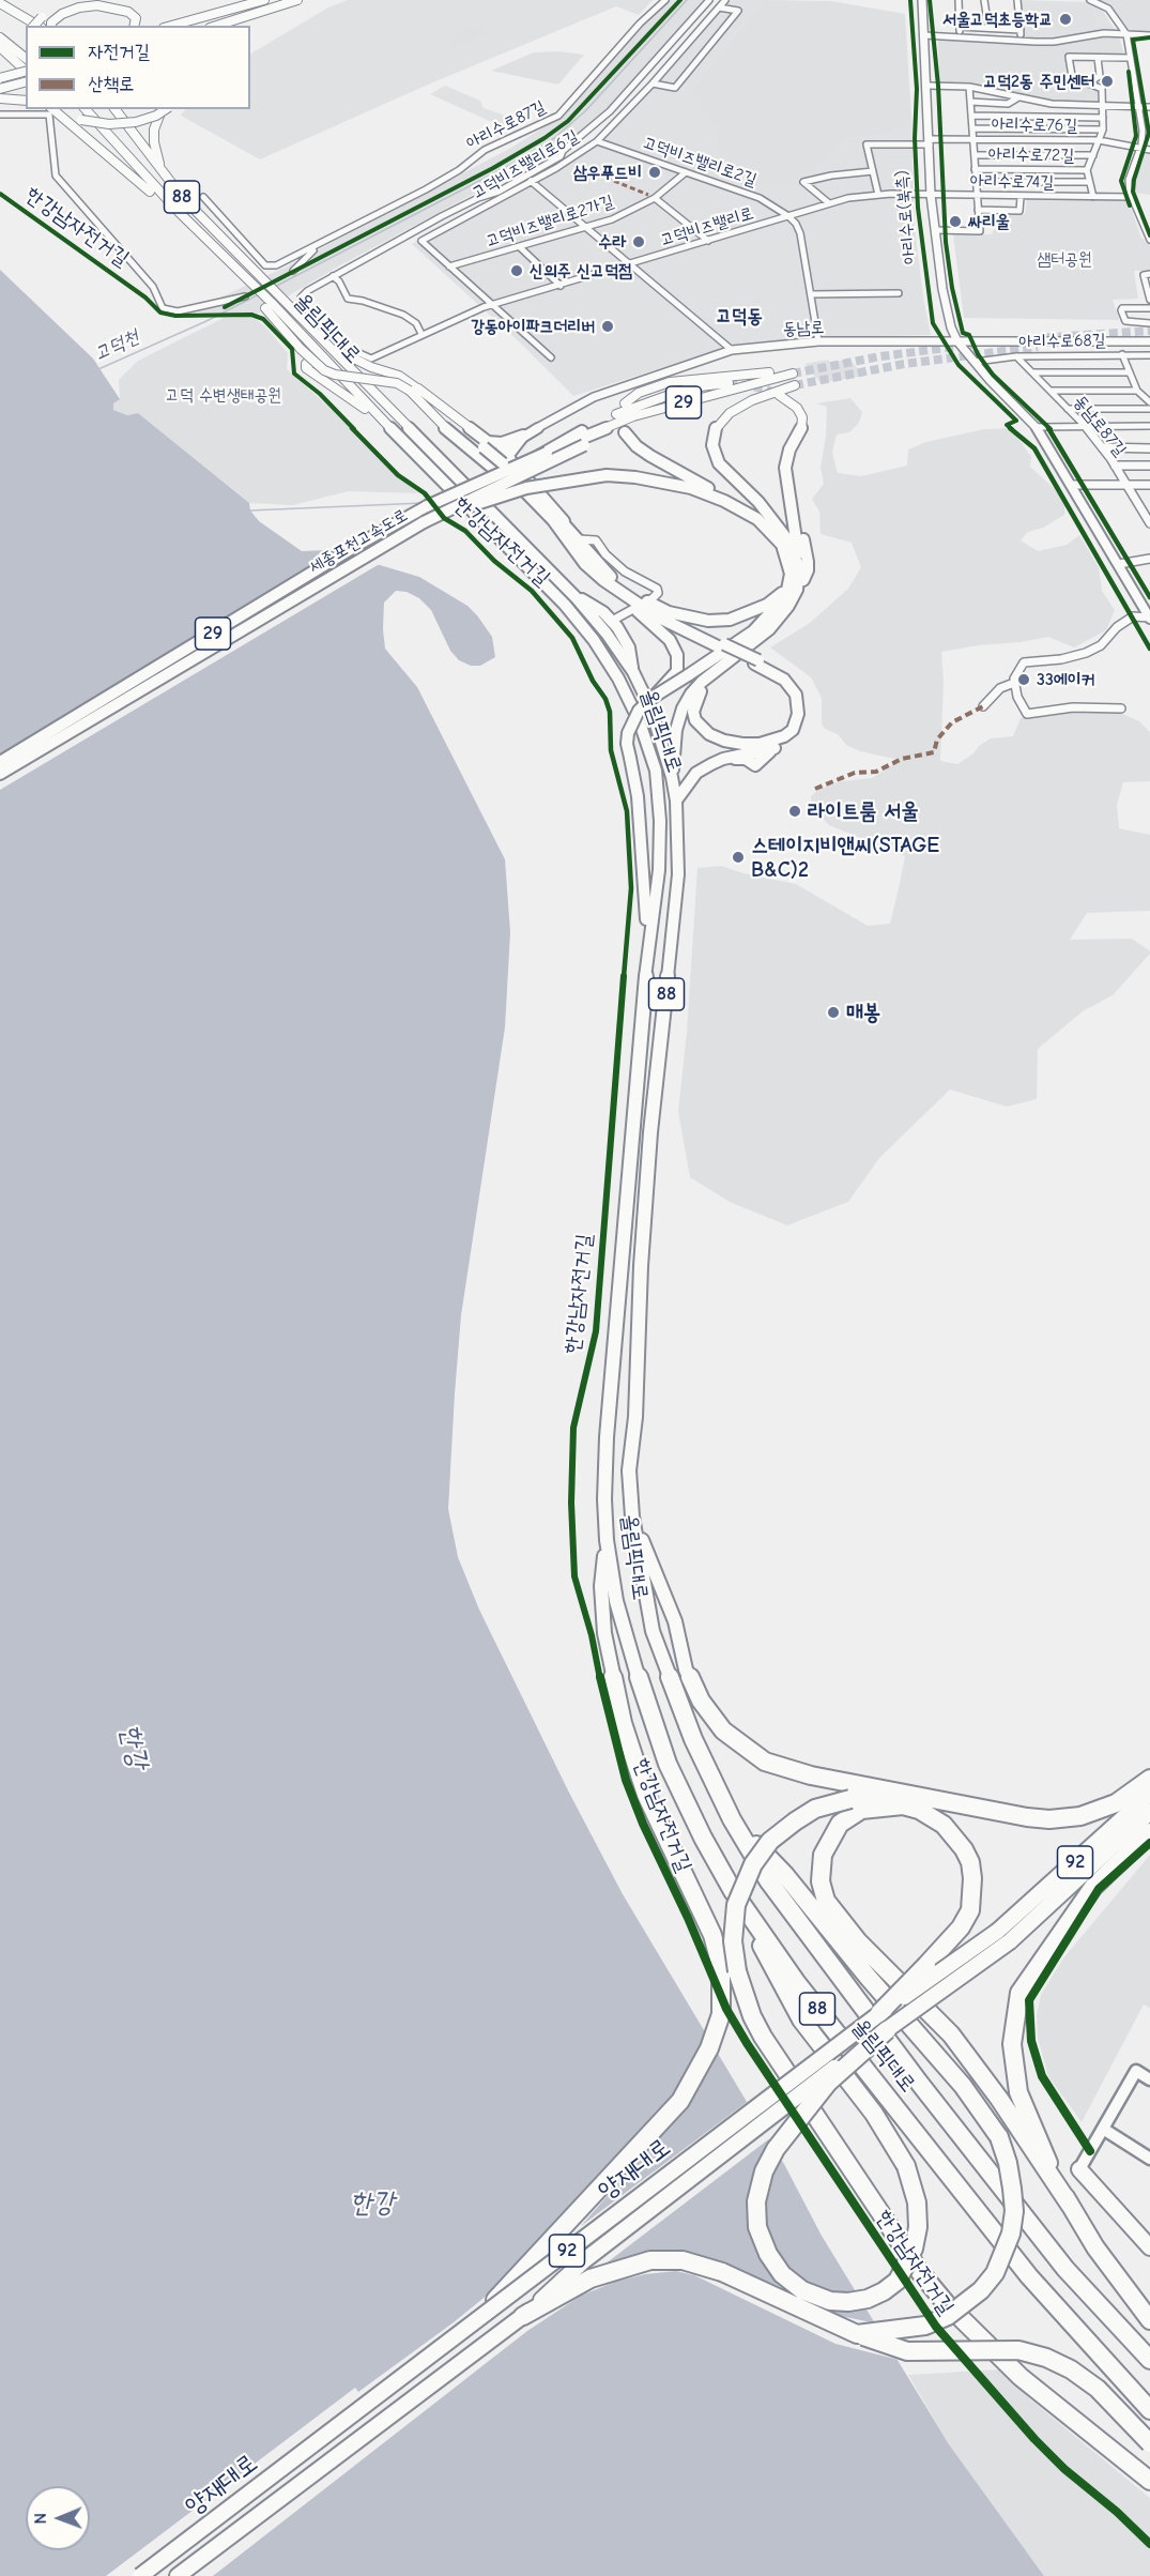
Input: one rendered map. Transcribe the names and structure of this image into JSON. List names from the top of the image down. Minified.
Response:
{"streets":{"highway":["88","올림픽대로","29","세종포천고속도로"],"main road":["동남로","92","양재대로"],"street":["아리수로87길","아리수로76길","아리수로72길","고덕비즈밸리로2길","고덕비즈밸리로6길","아리수로74길","고덕비즈밸리로2가길","고덕비즈밸리로","아리수로68길","동남로87길"],"cycle path":["아리수로(북측)","한강남자전거길"]},"crossings":[["아리수로76길","아리수로72길"],["아리수로72길","아리수로74길"],["고덕비즈밸리로2길","고덕비즈밸리로6길"],["고덕비즈밸리로2길","고덕비즈밸리로2가길"],["고덕비즈밸리로2길","고덕비즈밸리로"],["고덕비즈밸리로6길","고덕비즈밸리로2가길"],["고덕비즈밸리로6길","고덕비즈밸리로"],["아리수로74길","고덕비즈밸리로"],["88","올림픽대로"],["아리수로68길","동남로87길"]],"districts":["고덕동"],"water":["고덕천","한강"],"parks":["샘터공원","고덕 수변생태공원"],"places":["서울고덕초등학교","고덕2동 주민센터","삼우푸드비","싸리울","수라","신의주 신고덕점","강동아이파크더리버","33에이커","라이트룸 서울","스테이지비앤씨(STAGE B&C)2","매봉"],"legend":["자전거길","산책로"],"north":"left"}
